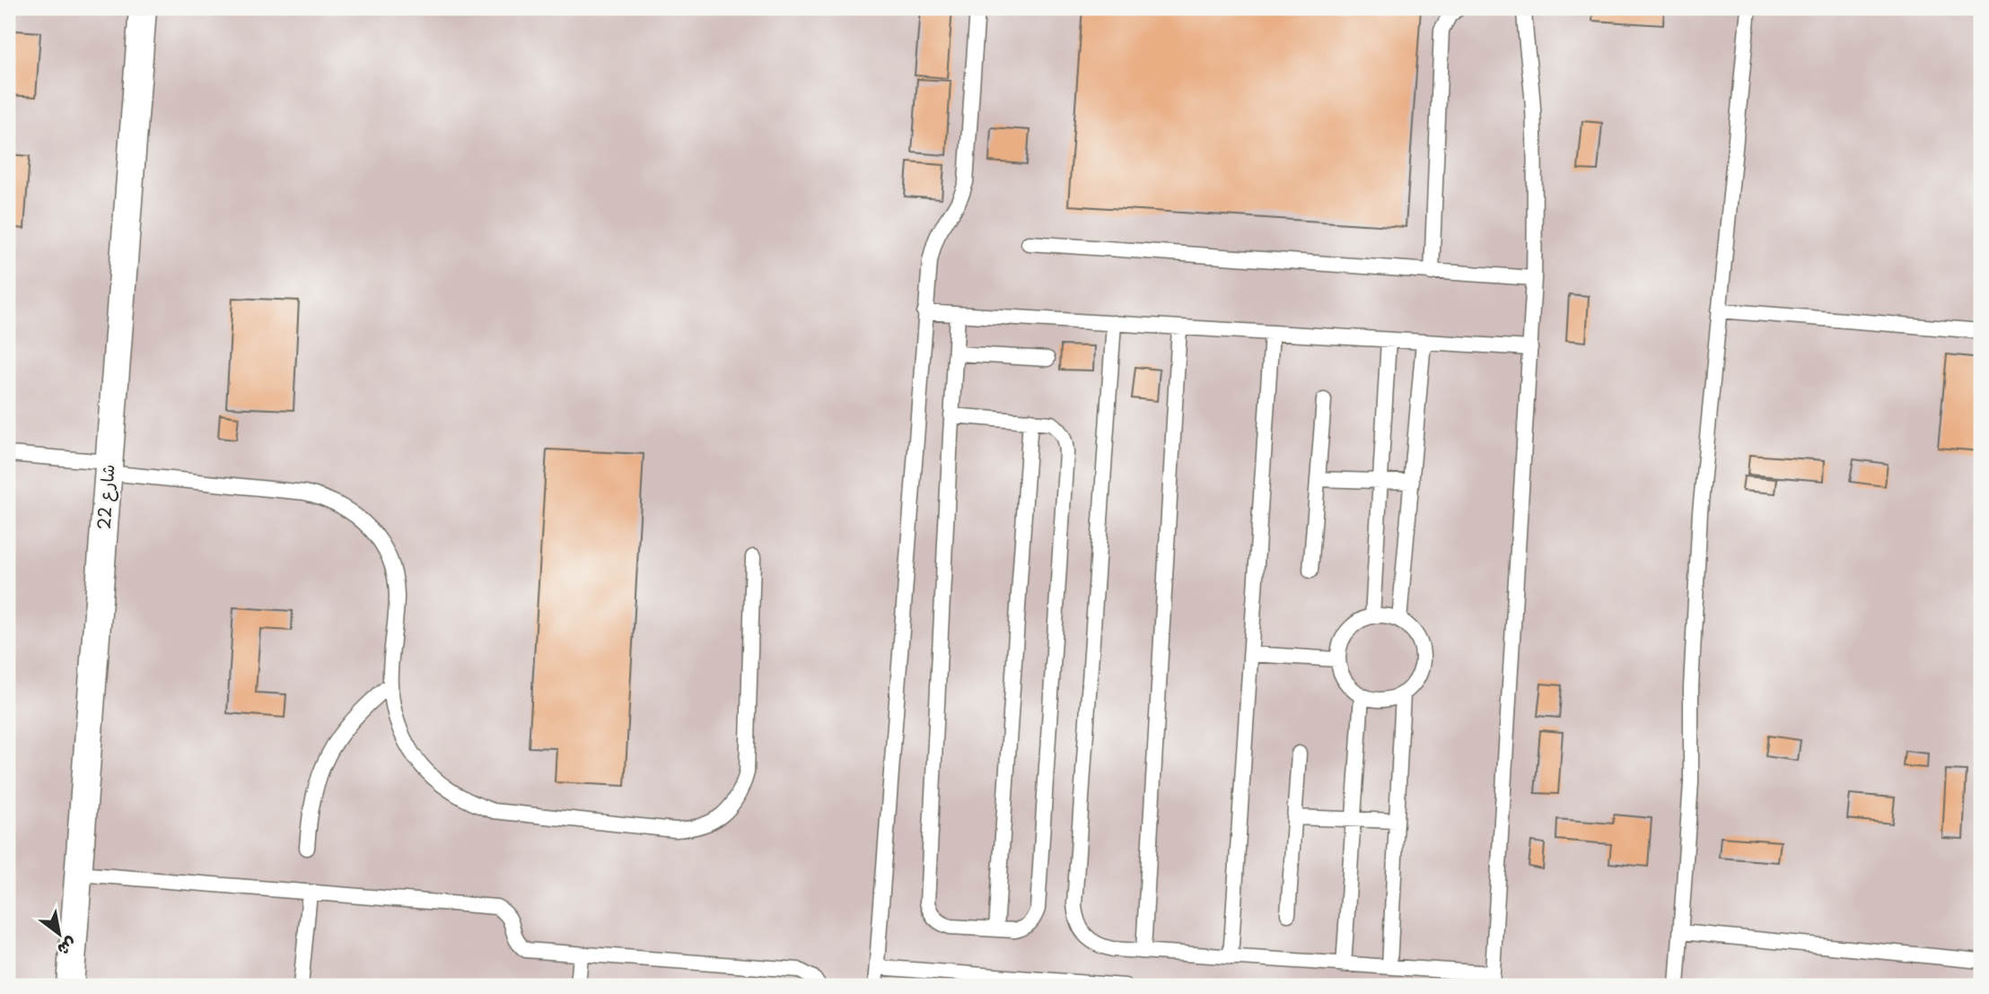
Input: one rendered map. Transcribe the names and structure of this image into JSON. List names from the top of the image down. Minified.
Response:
{"streets":{"street":["شارع 22"]},"north":"bottom right"}
